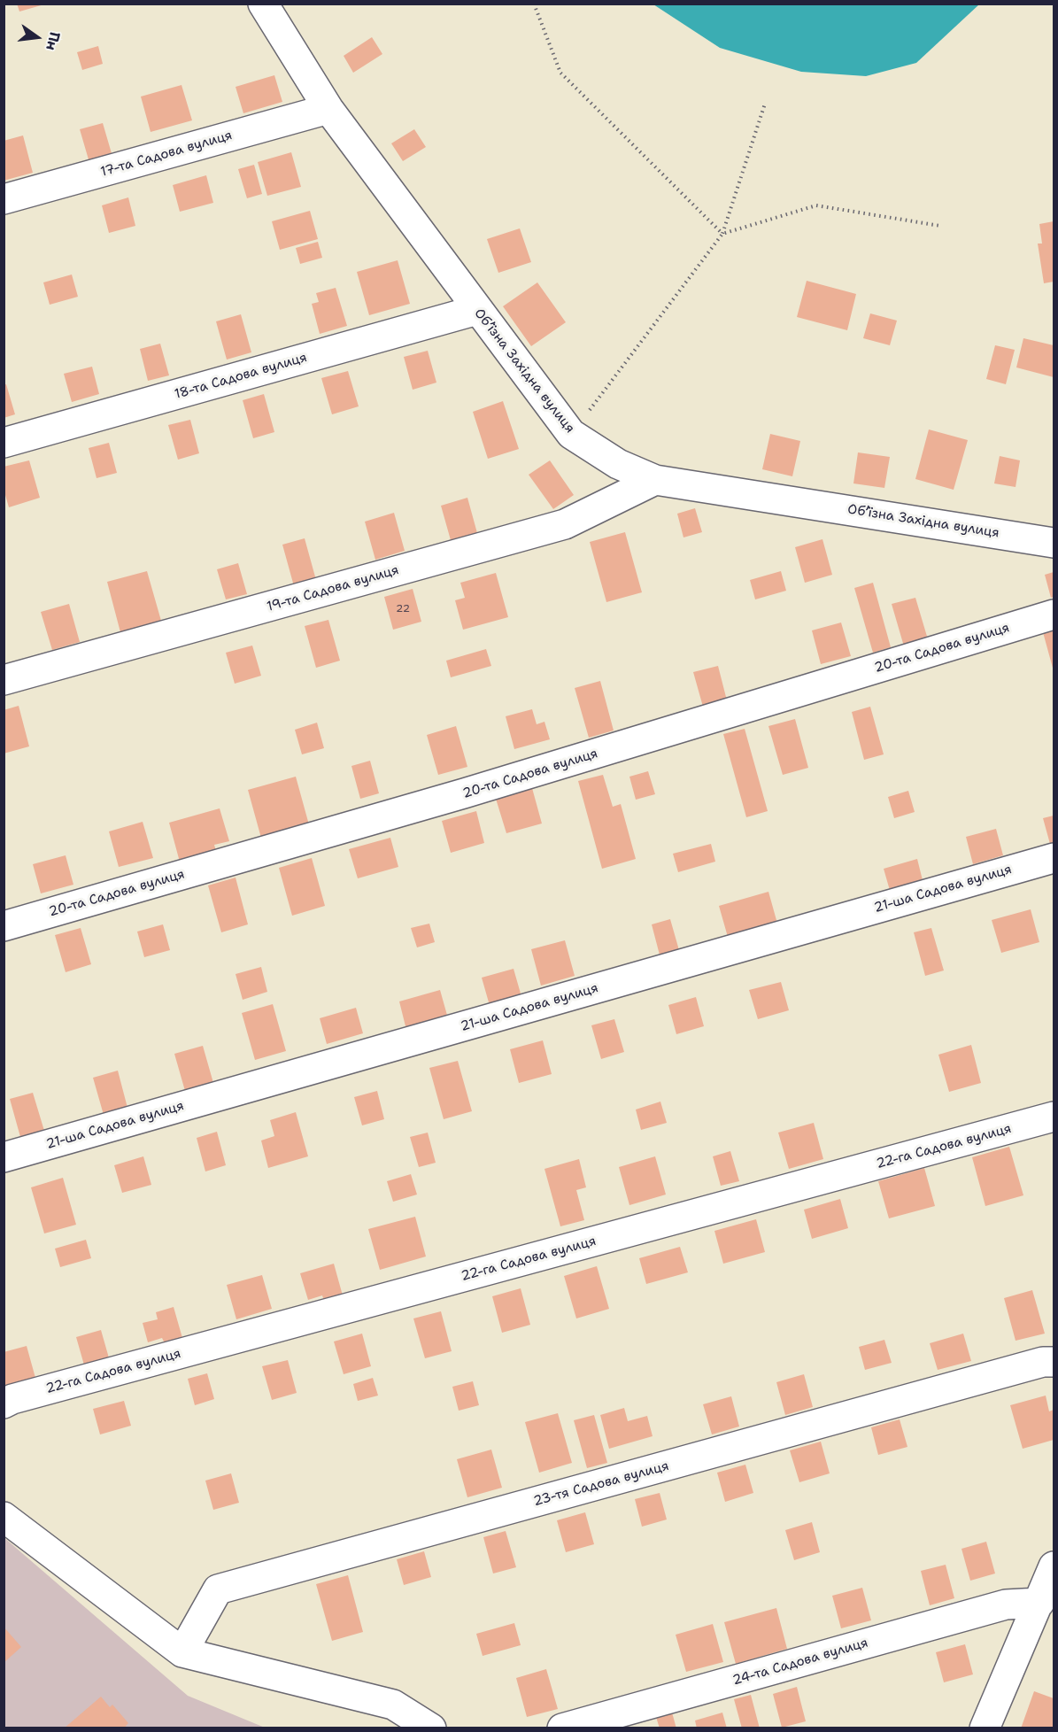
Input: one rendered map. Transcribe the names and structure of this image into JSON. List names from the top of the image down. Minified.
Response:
{"streets":{"street":["17-та Садова вулиця","Обʼїзна Західна вулиця","18-та Садова вулиця","19-та Садова вулиця","20-та Садова вулиця","21-ша Садова вулиця","22-га Садова вулиця","23-тя Садова вулиця","24-та Садова вулиця"]},"crossings":[["17-та Садова вулиця","Обʼїзна Західна вулиця"],["Обʼїзна Західна вулиця","18-та Садова вулиця"],["Обʼїзна Західна вулиця","19-та Садова вулиця"]],"house_numbers":["22"],"north":"right"}
